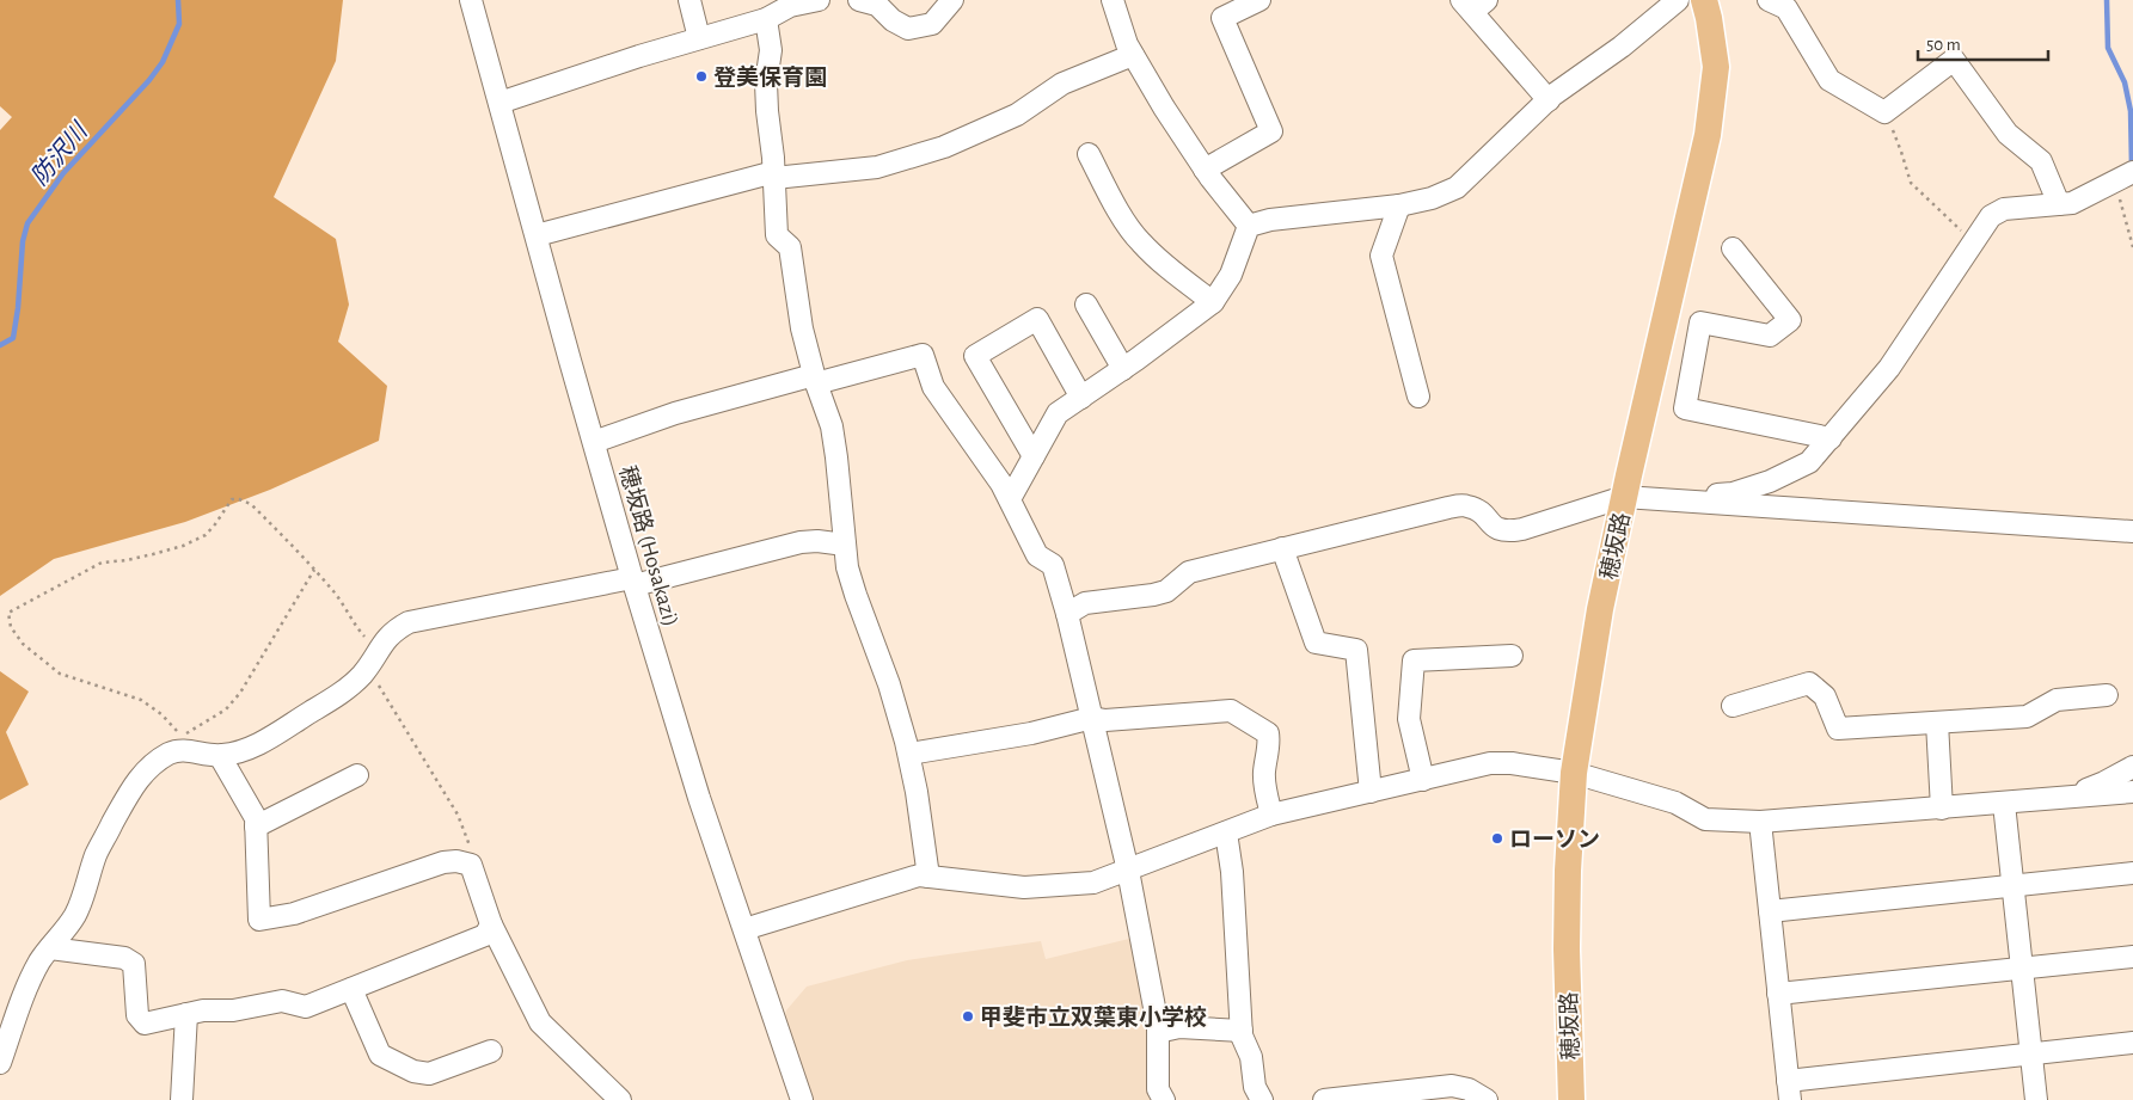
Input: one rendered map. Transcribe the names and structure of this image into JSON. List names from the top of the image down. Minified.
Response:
{"streets":{"main road":["穂坂路"],"street":["穂坂路 (Hosakazi)"]},"water":["防沢川"],"places":["登美保育園","ローソン","甲斐市立双葉東小学校"],"scale_bar":"50 m"}
